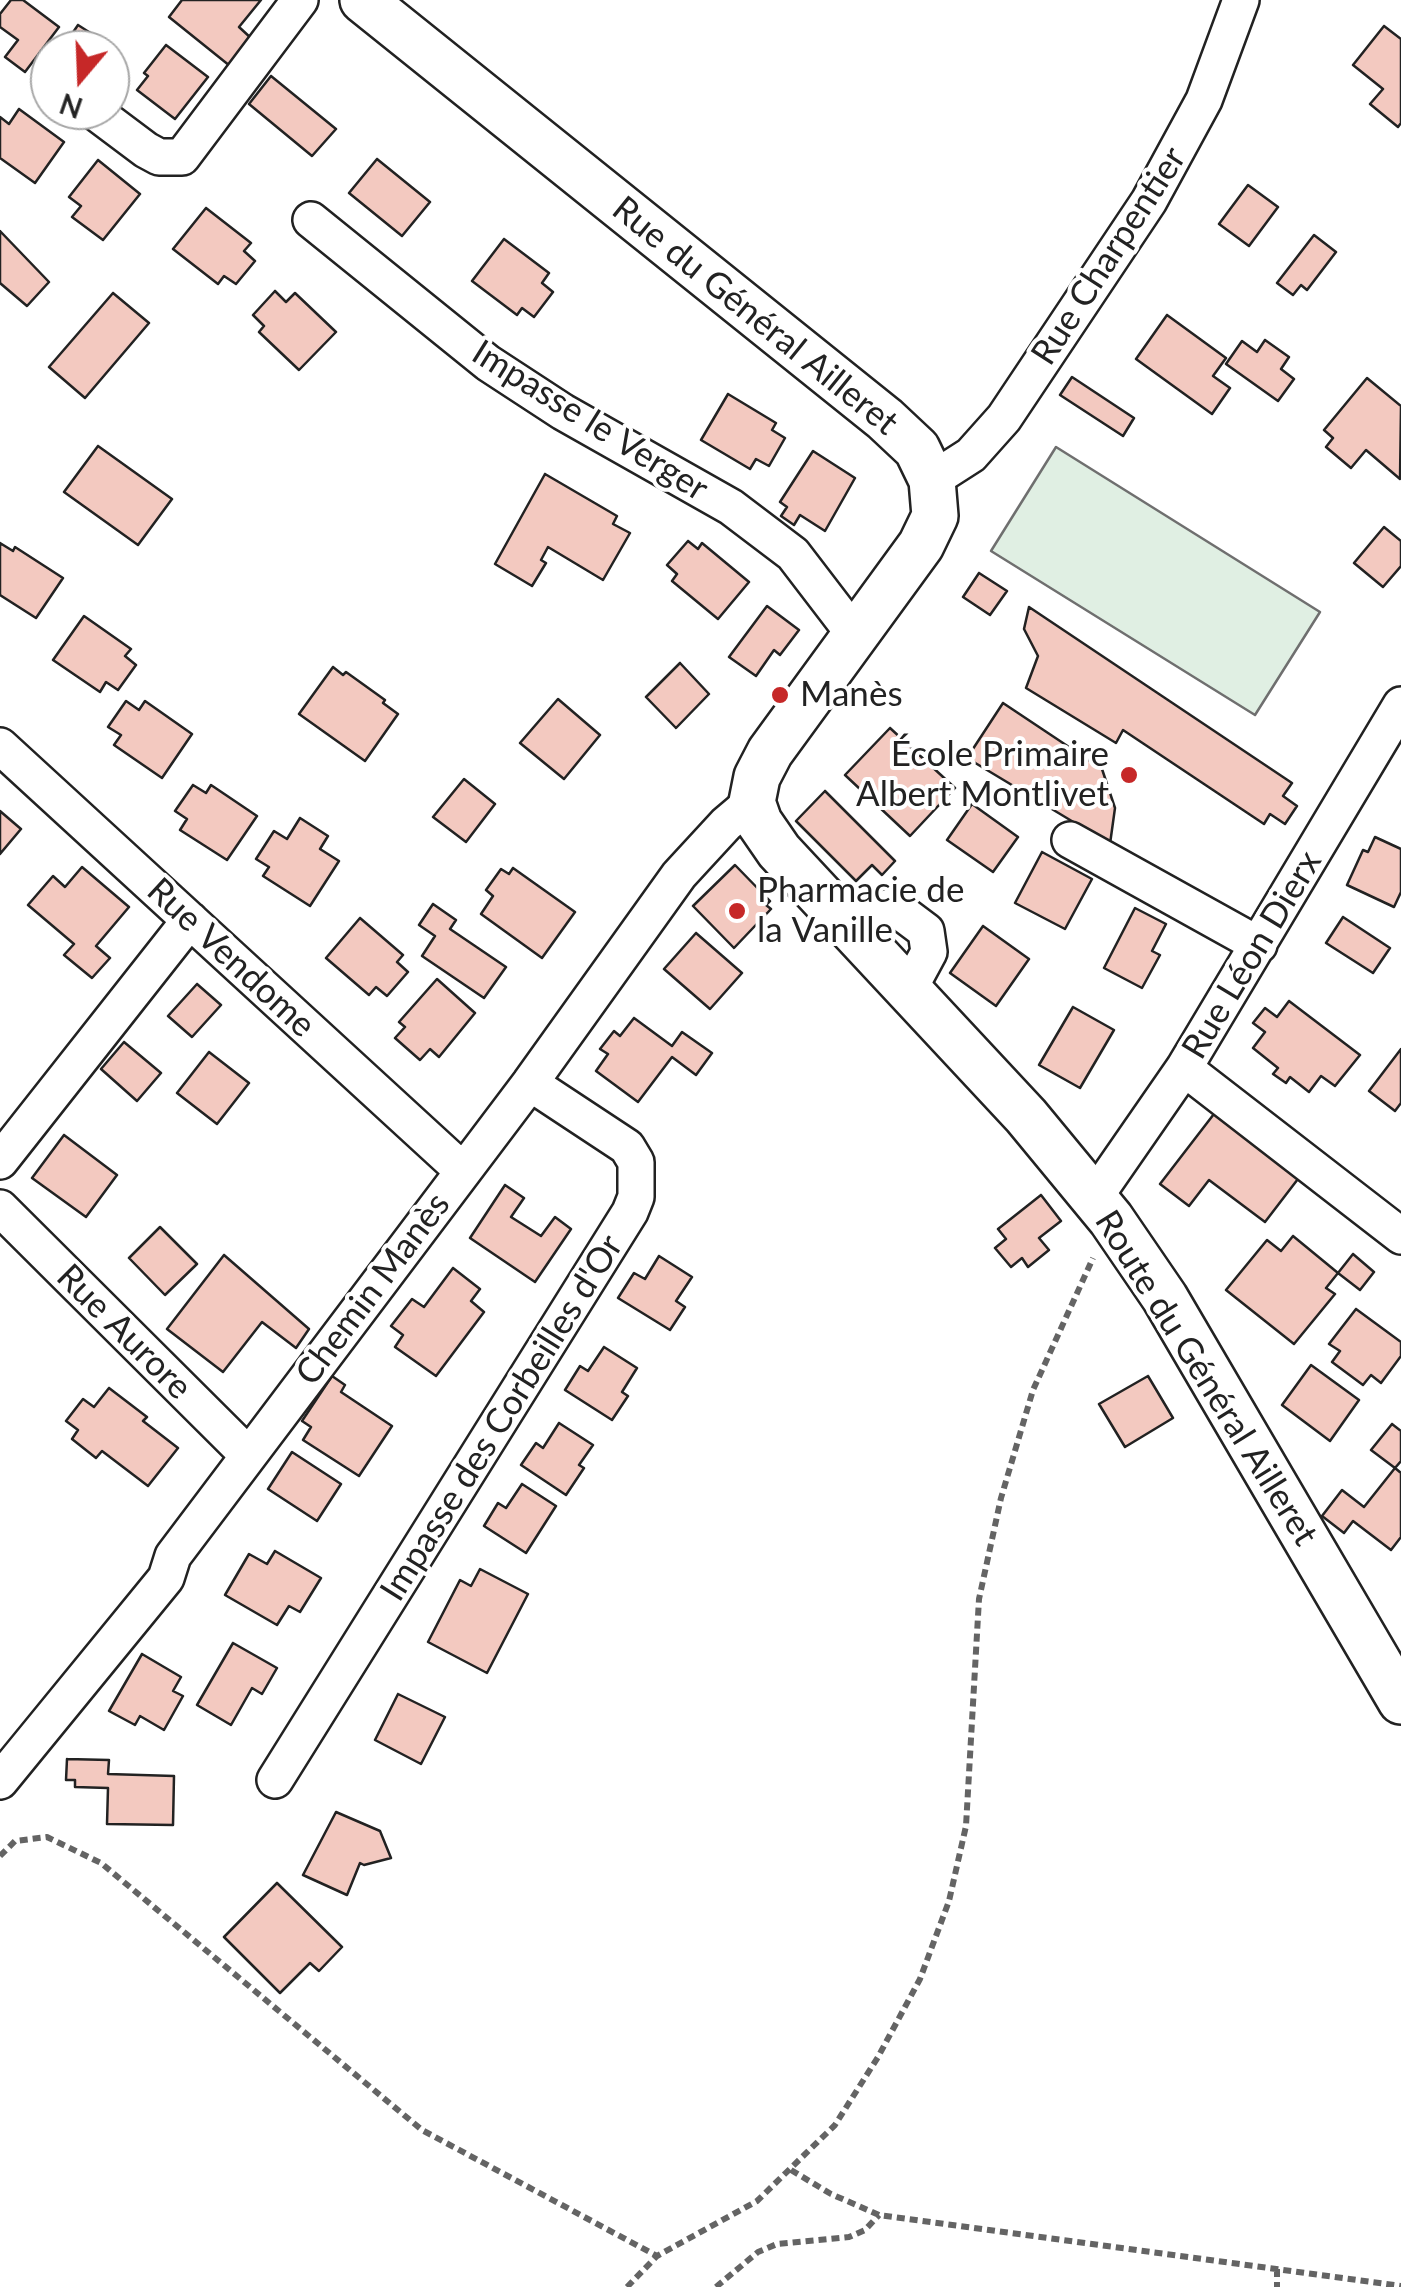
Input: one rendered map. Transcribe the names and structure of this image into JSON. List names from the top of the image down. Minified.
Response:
{"streets":{"main road":["Rue du Général Ailleret","Route du Général Ailleret"],"street":["Rue Charpentier","Impasse le Verger","Rue Léon Dierx","Rue Vendome","Chemin Manès","Rue Aurore","Impasse des Corbeilles d'Or"]},"crossings":[["Rue Charpentier","Rue du Général Ailleret"],["Rue Léon Dierx","Route du Général Ailleret"],["Rue Vendome","Chemin Manès"],["Chemin Manès","Rue Aurore"],["Chemin Manès","Route du Général Ailleret"],["Chemin Manès","Impasse des Corbeilles d'Or"]],"places":["Manès","École Primaire Albert Montlivet","Pharmacie de la Vanille"],"north":"bottom"}
